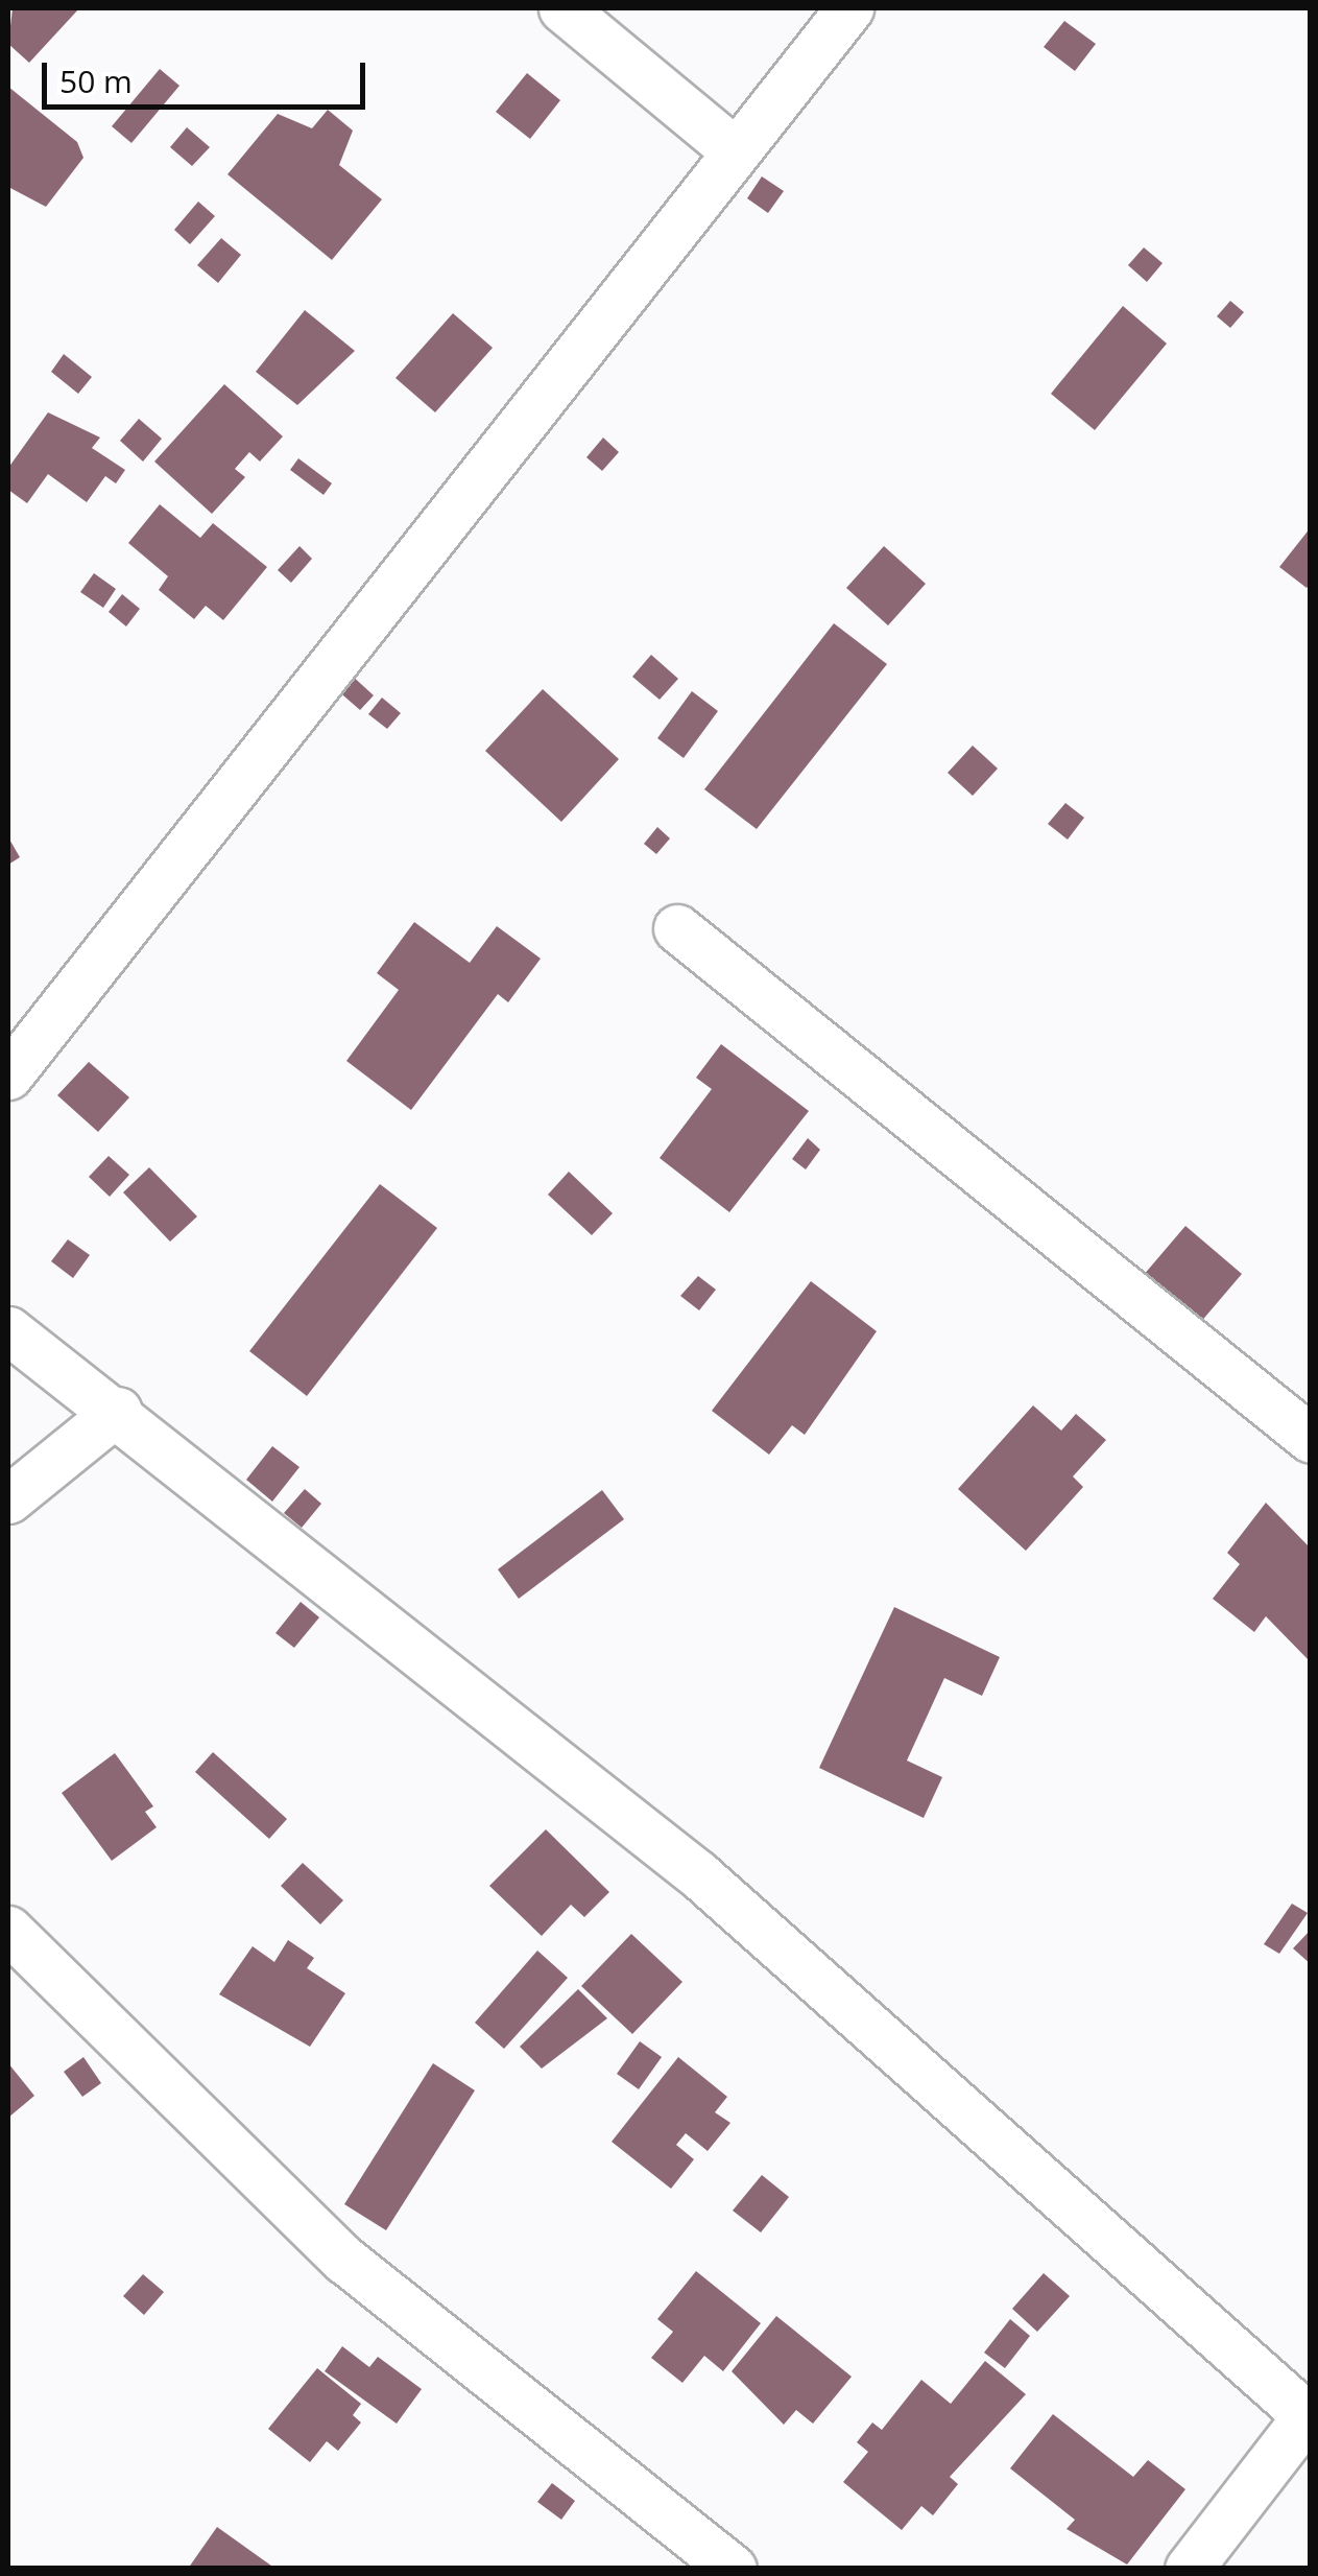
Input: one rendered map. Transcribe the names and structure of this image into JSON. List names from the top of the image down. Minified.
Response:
{"scale_bar":"50 m"}
